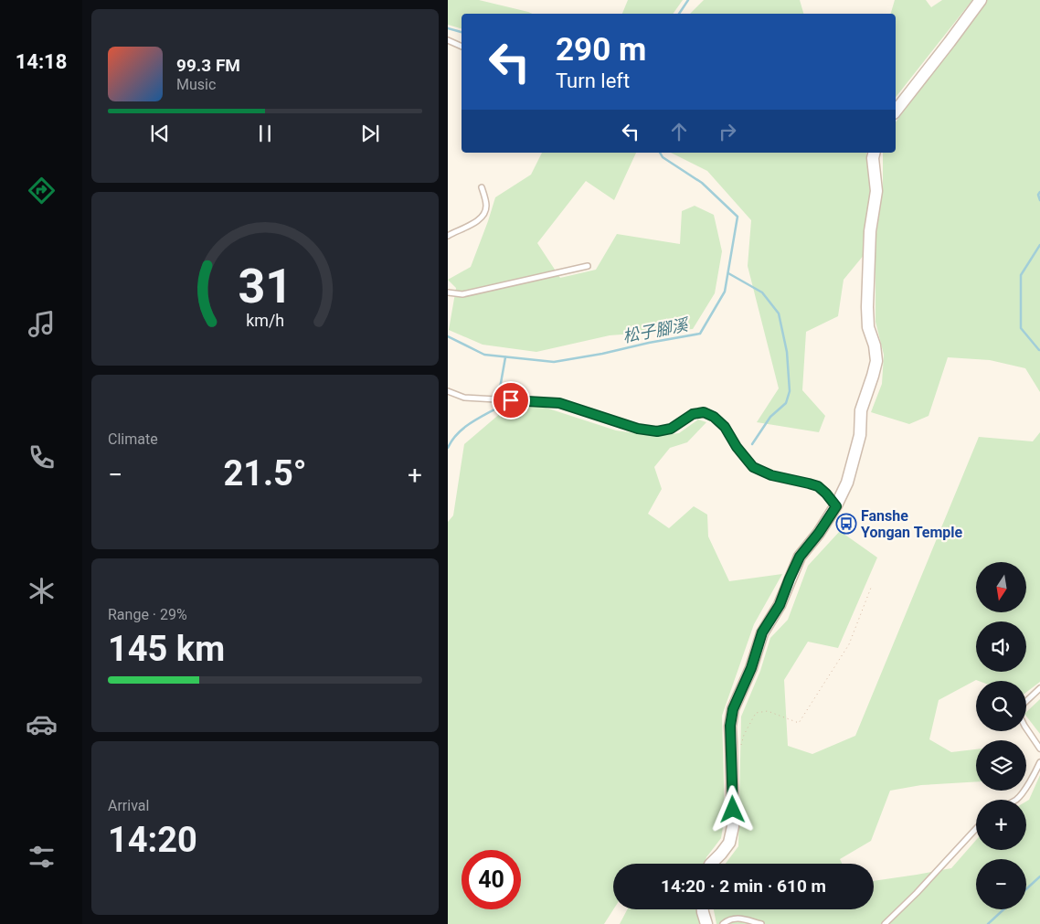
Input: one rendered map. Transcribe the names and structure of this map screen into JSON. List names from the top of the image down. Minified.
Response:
{"water":["松子腳溪"],"places":{"bus stop":["Fanshe Yongan Temple"]},"north":"bottom","page":{"tabs":"14:18","turn":["290 m","Turn left"],"song":["99.3 FM","Music"],"tile":["Climate",["Range · 29%","145 km"],["Arrival","14:20"]],"heat":["−","21.5°","+"],"map_buttons":["+","−"],"limit":"40","trip":"14:20 · 2 min · 610 m","gauge":["31","km/h"]}}
